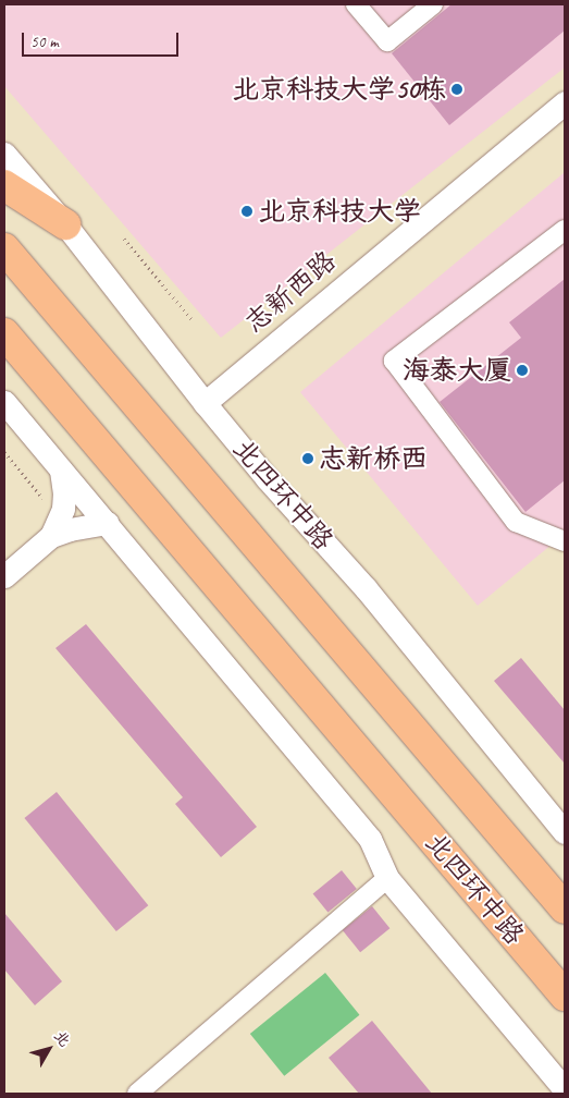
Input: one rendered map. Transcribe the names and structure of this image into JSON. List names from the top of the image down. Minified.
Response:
{"streets":{"highway":["北四环中路"],"street":["志新西路"]},"crossings":[["志新西路","北四环中路"]],"places":["北京科技大学50栋","北京科技大学","海泰大厦","志新桥西"],"scale_bar":"50 m","north":"top right"}
